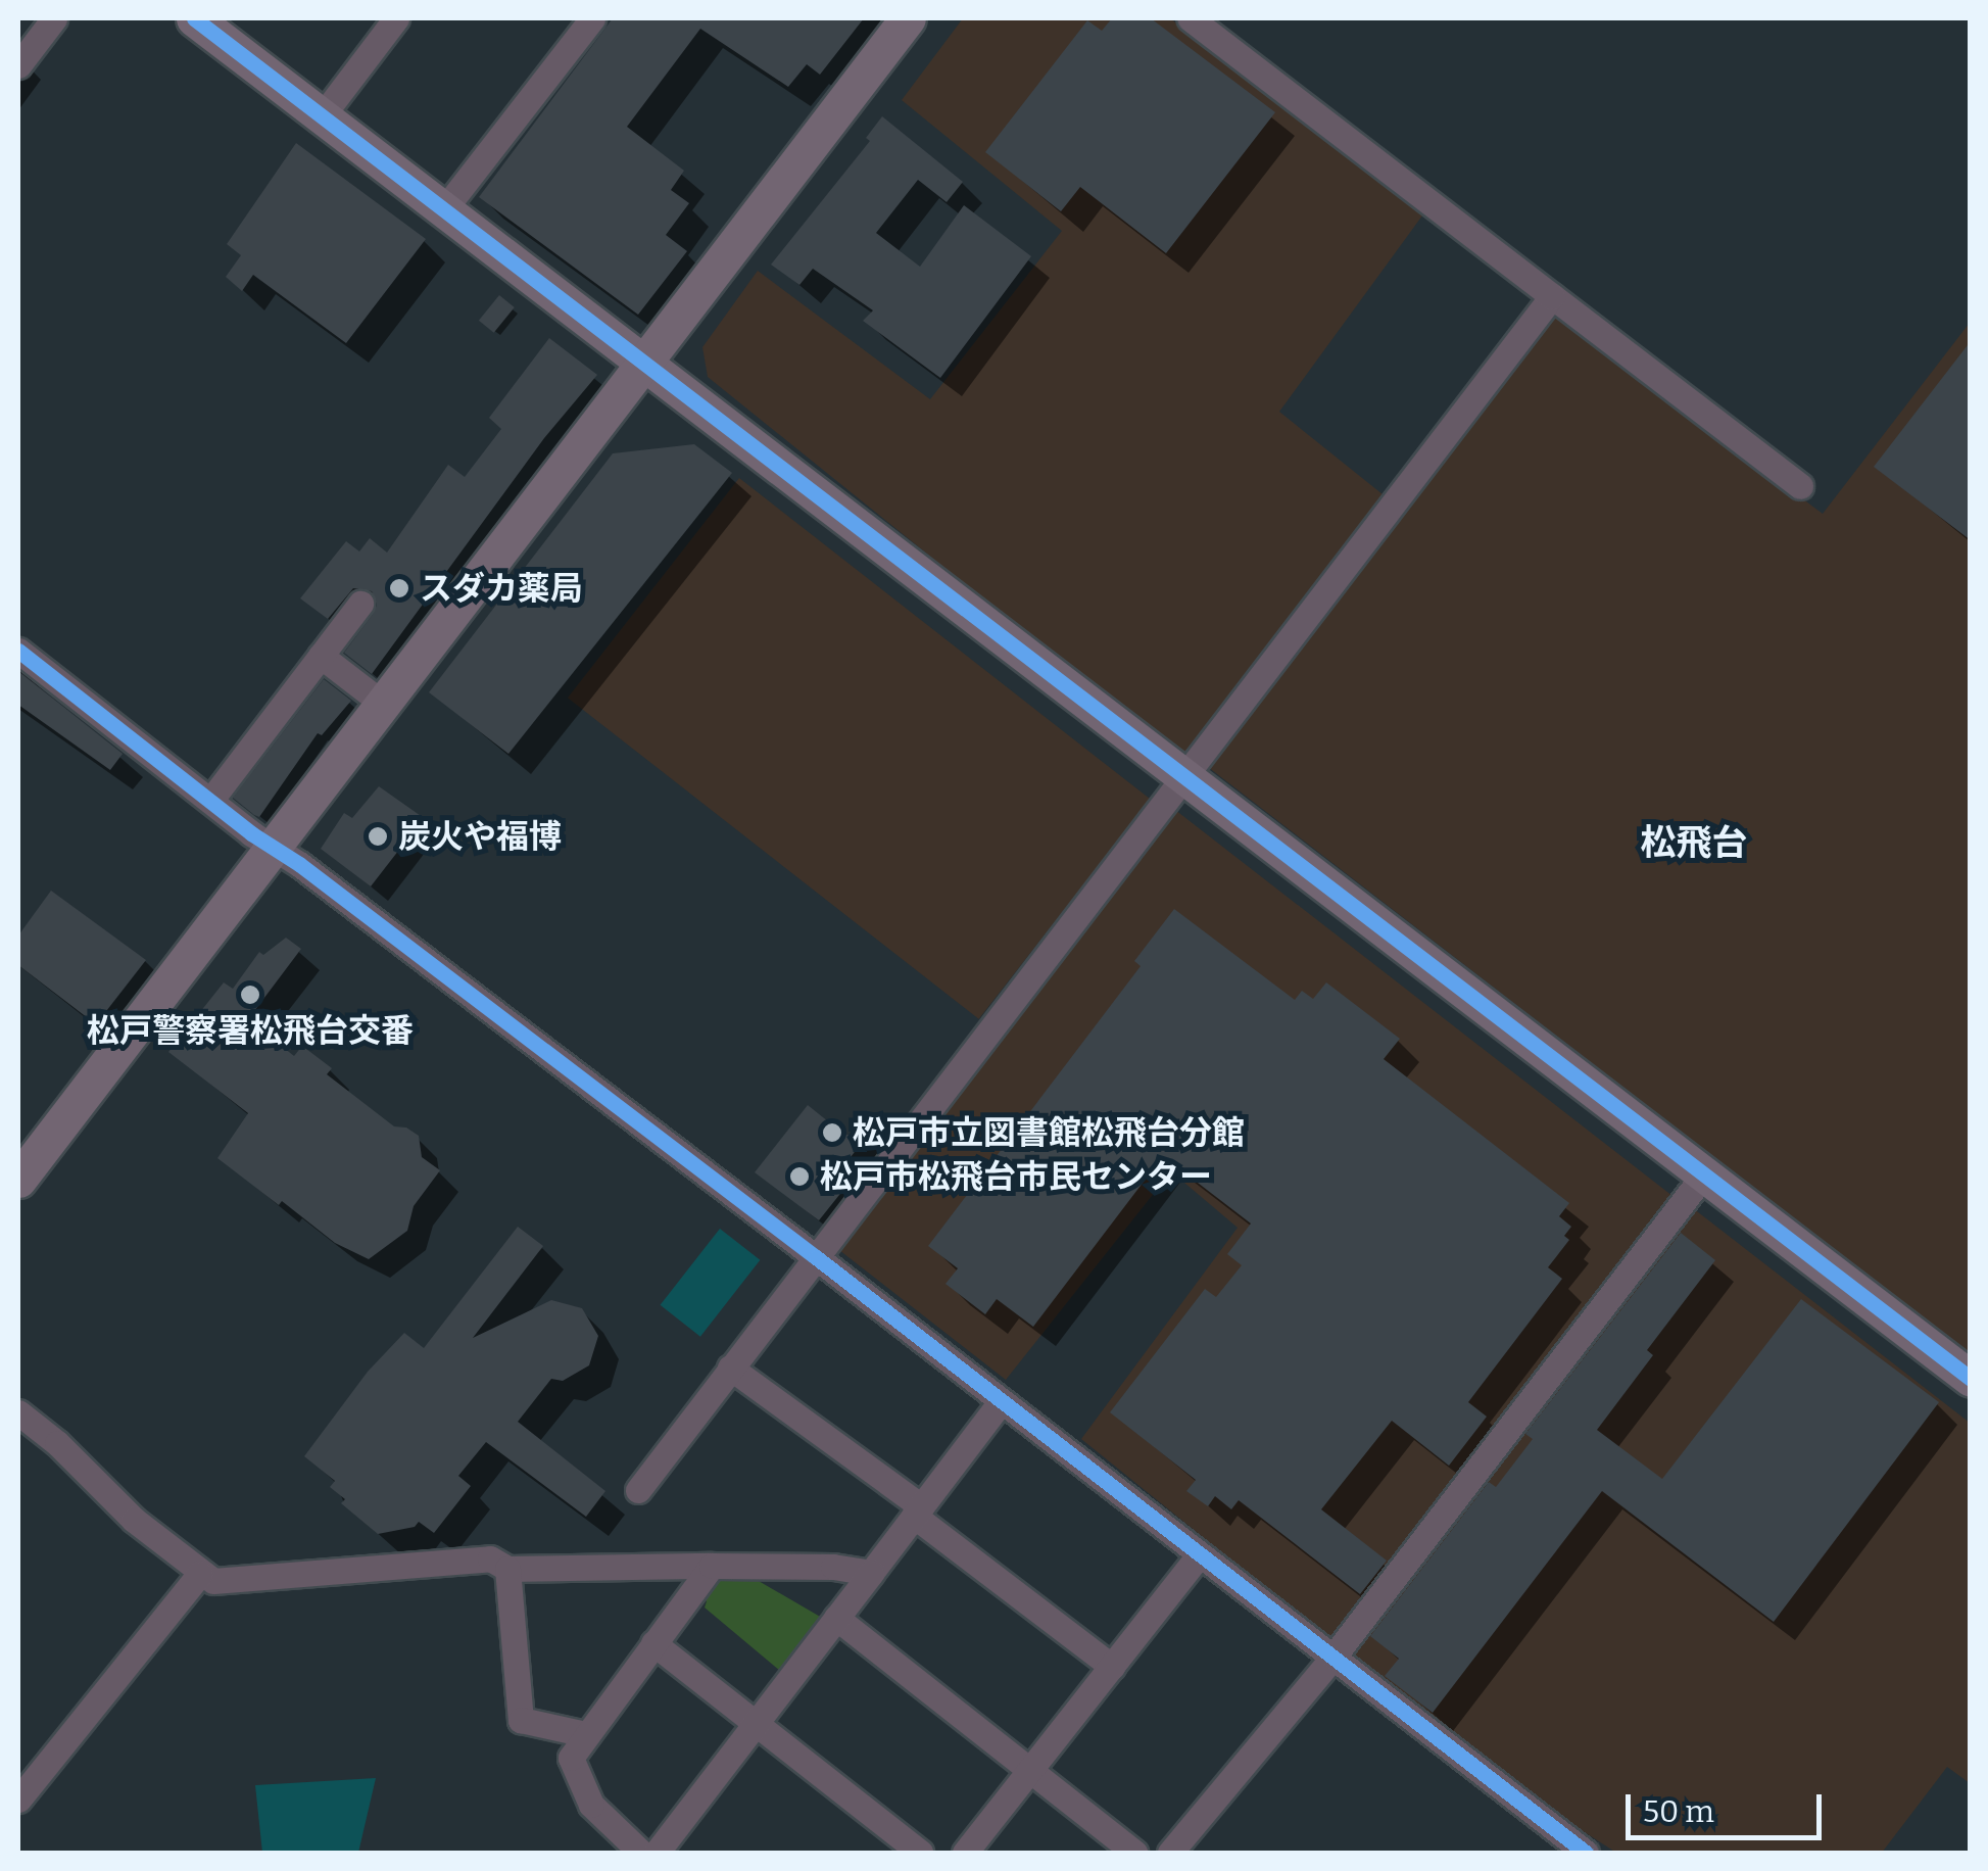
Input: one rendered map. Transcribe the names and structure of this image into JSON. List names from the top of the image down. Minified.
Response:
{"districts":["松飛台"],"places":["スダカ薬局","炭火や福博","松戸警察署松飛台交番","松戸市立図書館松飛台分館","松戸市松飛台市民センター"],"scale_bar":"50 m"}
